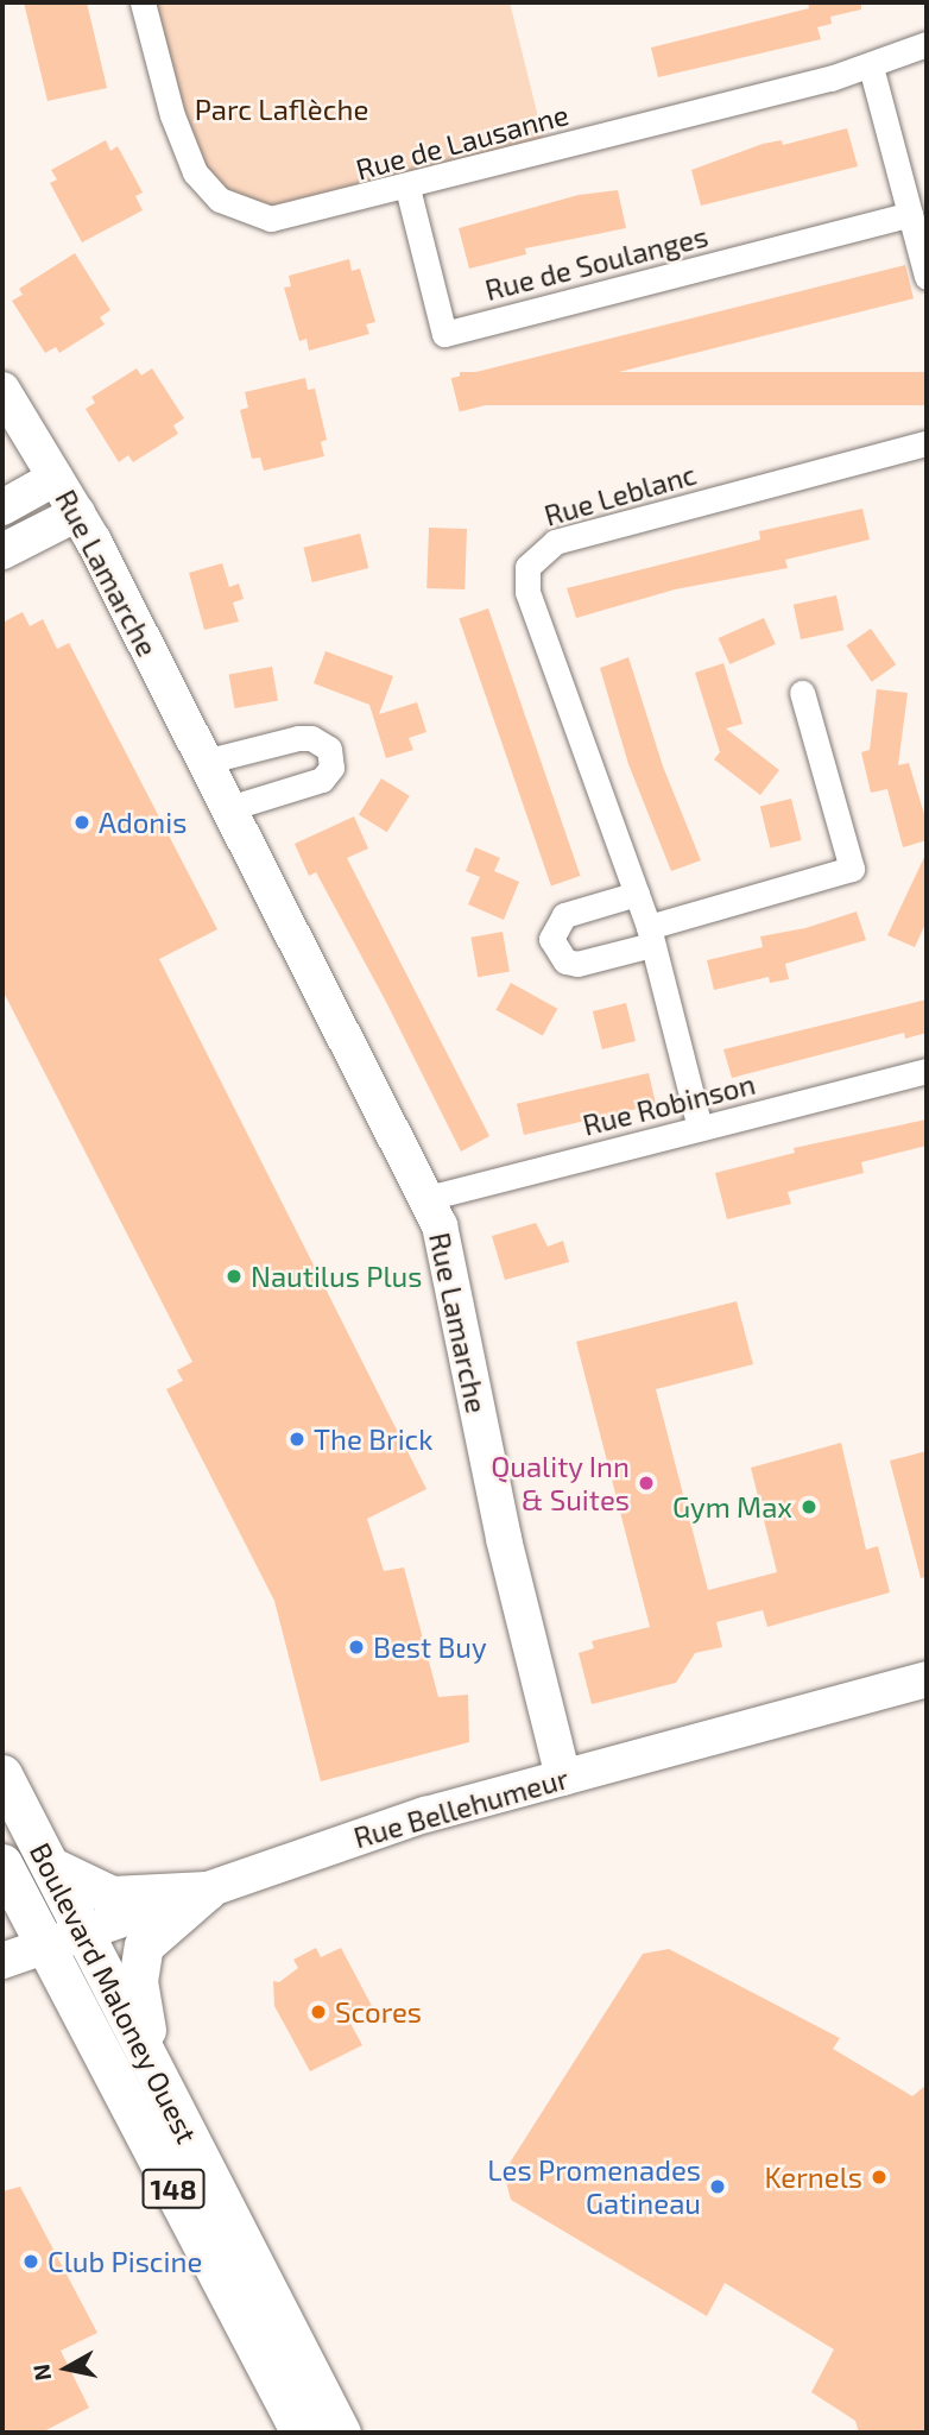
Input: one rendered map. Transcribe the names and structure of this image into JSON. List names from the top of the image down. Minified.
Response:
{"streets":{"main road":["Boulevard Maloney Ouest","148"],"street":["Rue de Lausanne","Rue de Soulanges","Rue Leblanc","Rue Lamarche","Rue Robinson","Rue Bellehumeur"]},"crossings":[["Rue de Lausanne","Rue de Soulanges"],["Rue Leblanc","Rue Robinson"],["Rue Lamarche","Rue Robinson"],["Rue Lamarche","Rue Bellehumeur"],["Rue Bellehumeur","Boulevard Maloney Ouest"]],"parks":["Parc Laflèche"],"places":["Adonis","Nautilus Plus","The Brick","Quality Inn & Suites","Gym Max","Best Buy","Scores","Kernels","Les Promenades Gatineau","Club Piscine"],"north":"left"}
